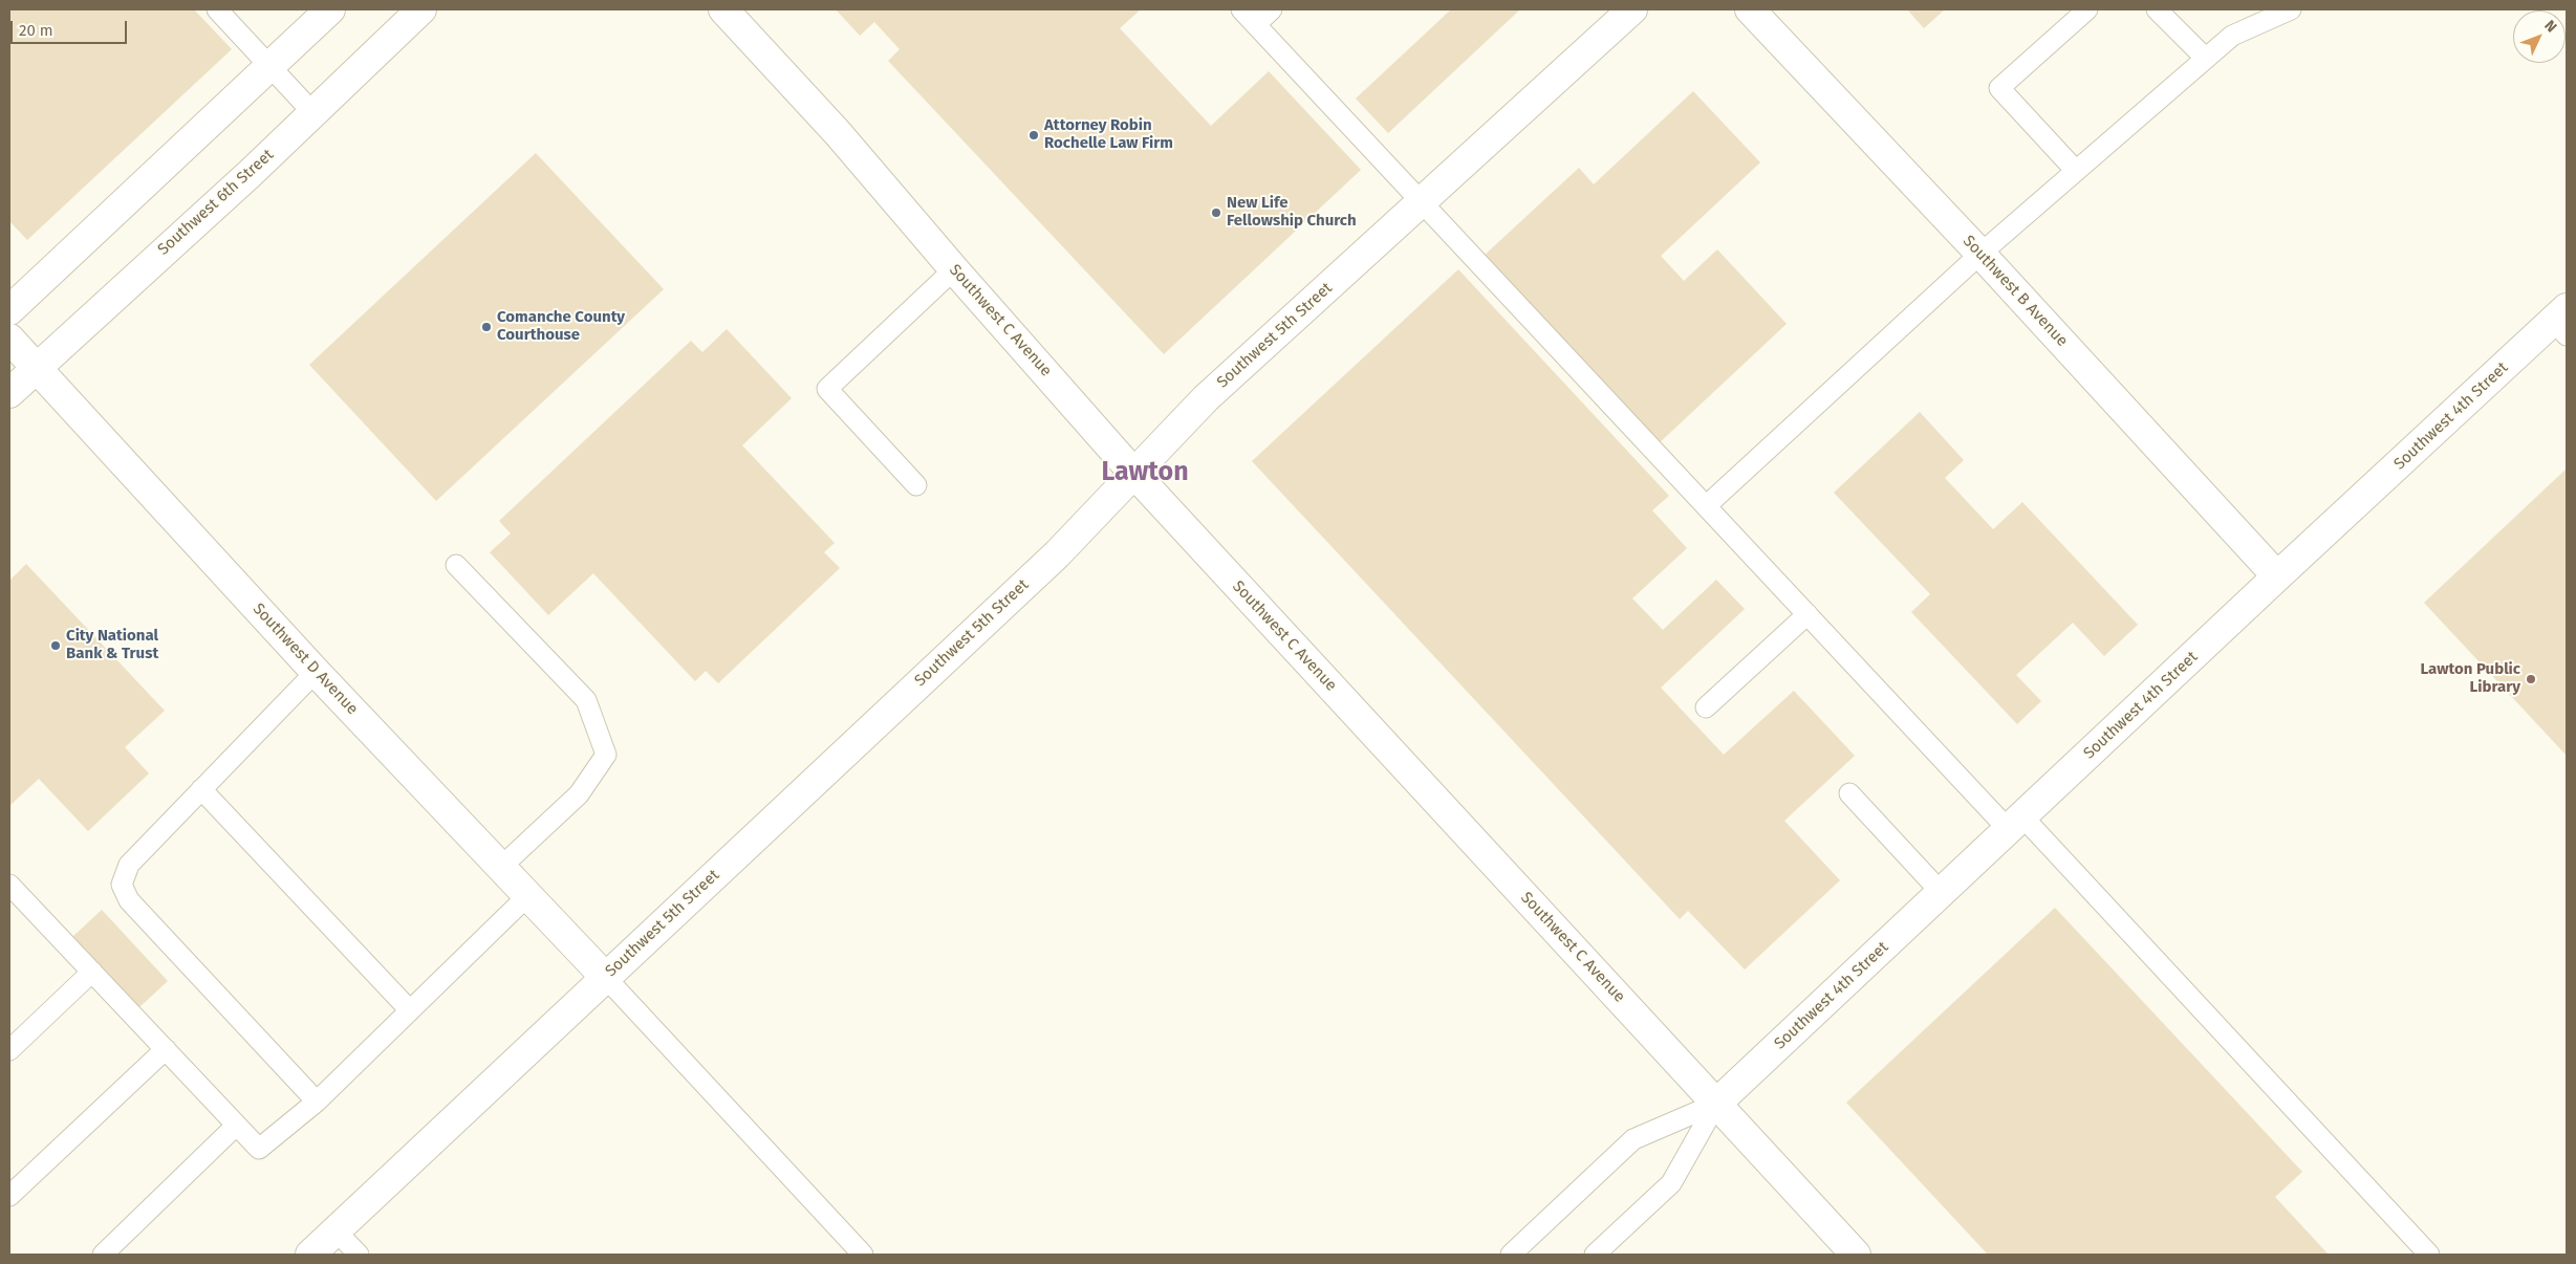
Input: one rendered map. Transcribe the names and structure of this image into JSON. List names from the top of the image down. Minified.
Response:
{"streets":{"street":["Southwest 6th Street","Southwest B Avenue","Southwest C Avenue","Southwest 5th Street","Southwest 4th Street","Southwest D Avenue"]},"crossings":[["Southwest 6th Street","Southwest D Avenue"],["Southwest B Avenue","Southwest 4th Street"],["Southwest C Avenue","Southwest 5th Street"],["Southwest C Avenue","Southwest 4th Street"],["Southwest 5th Street","Southwest D Avenue"]],"districts":["Lawton"],"places":["Attorney Robin Rochelle Law Firm","New Life Fellowship Church","Comanche County Courthouse","City National Bank & Trust","Lawton Public Library"],"scale_bar":"20 m","north":"top right"}
